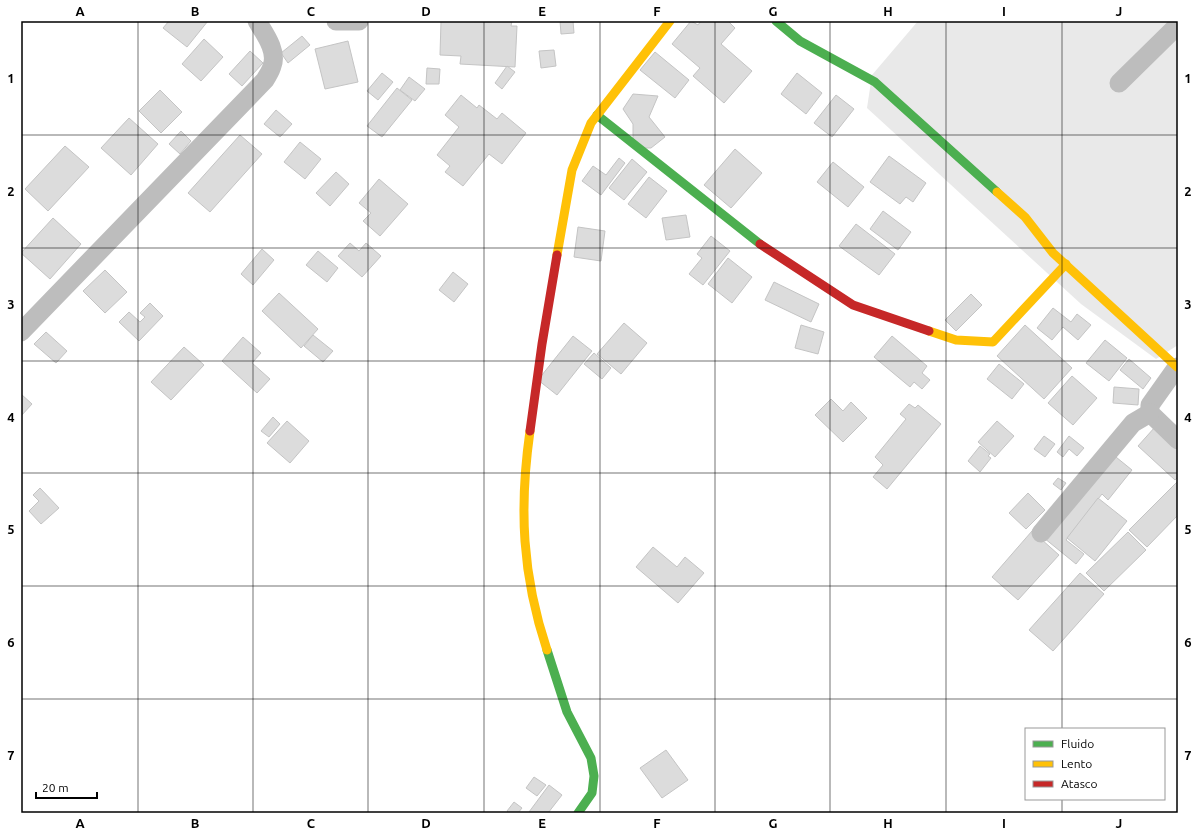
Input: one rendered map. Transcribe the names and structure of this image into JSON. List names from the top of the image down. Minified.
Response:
{"legend":["Fluido","Lento","Atasco"],"scale_bar":"20 m","grid":{"columns":["A","B","C","D","E","F","G","H","I","J"],"rows":["1","2","3","4","5","6","7"]}}
